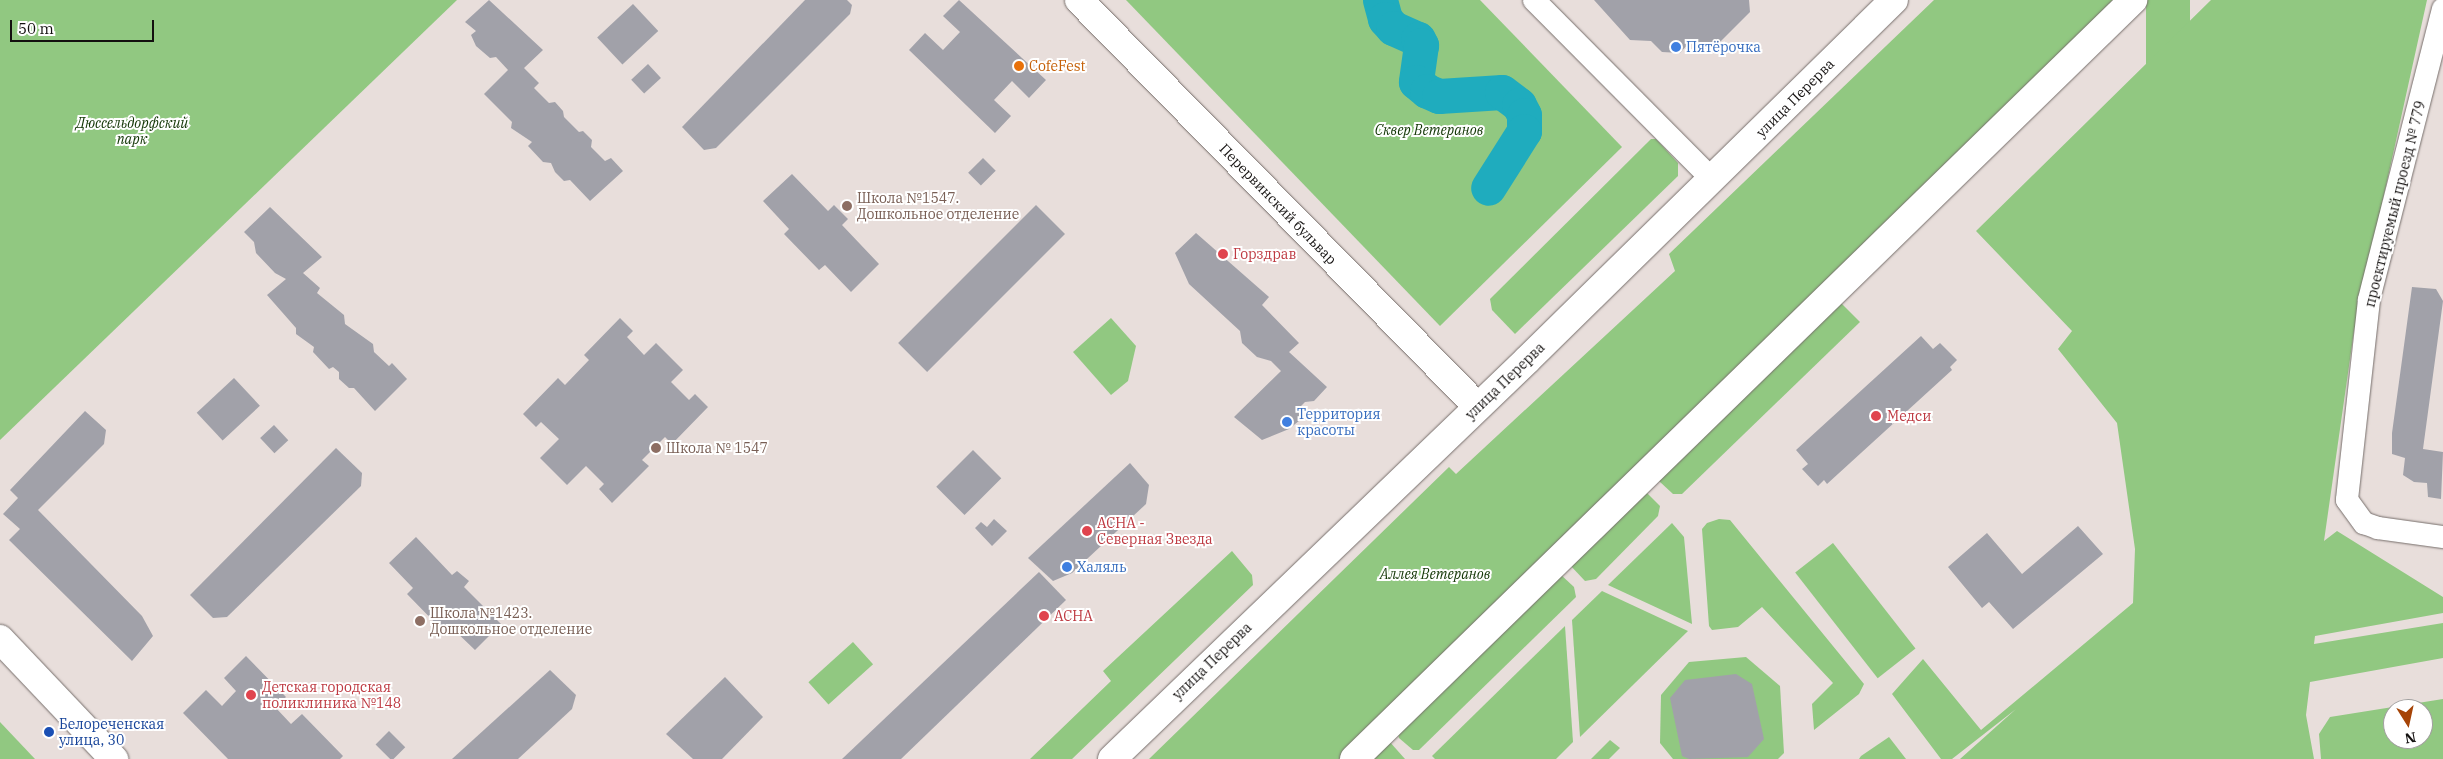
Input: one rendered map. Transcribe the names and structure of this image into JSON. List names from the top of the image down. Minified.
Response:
{"streets":{"street":["улица Перерва","Перервинский бульвар","проектируемый проезд № 779"]},"crossings":[["улица Перерва","Перервинский бульвар"]],"parks":["Дюссельдорфский парк","Сквер Ветеранов","Аллея Ветеранов"],"places":["Пятёрочка","CofeFest","Школа №1547. Дошкольное отделение","Горздрав","Медси","Территория красоты","Школа № 1547","АСНА - Северная Звезда","Халяль","АСНА","Школа №1423. Дошкольное отделение","Детская городская поликлиника №148","Белореченская улица, 30"],"scale_bar":"50 m","north":"bottom"}
